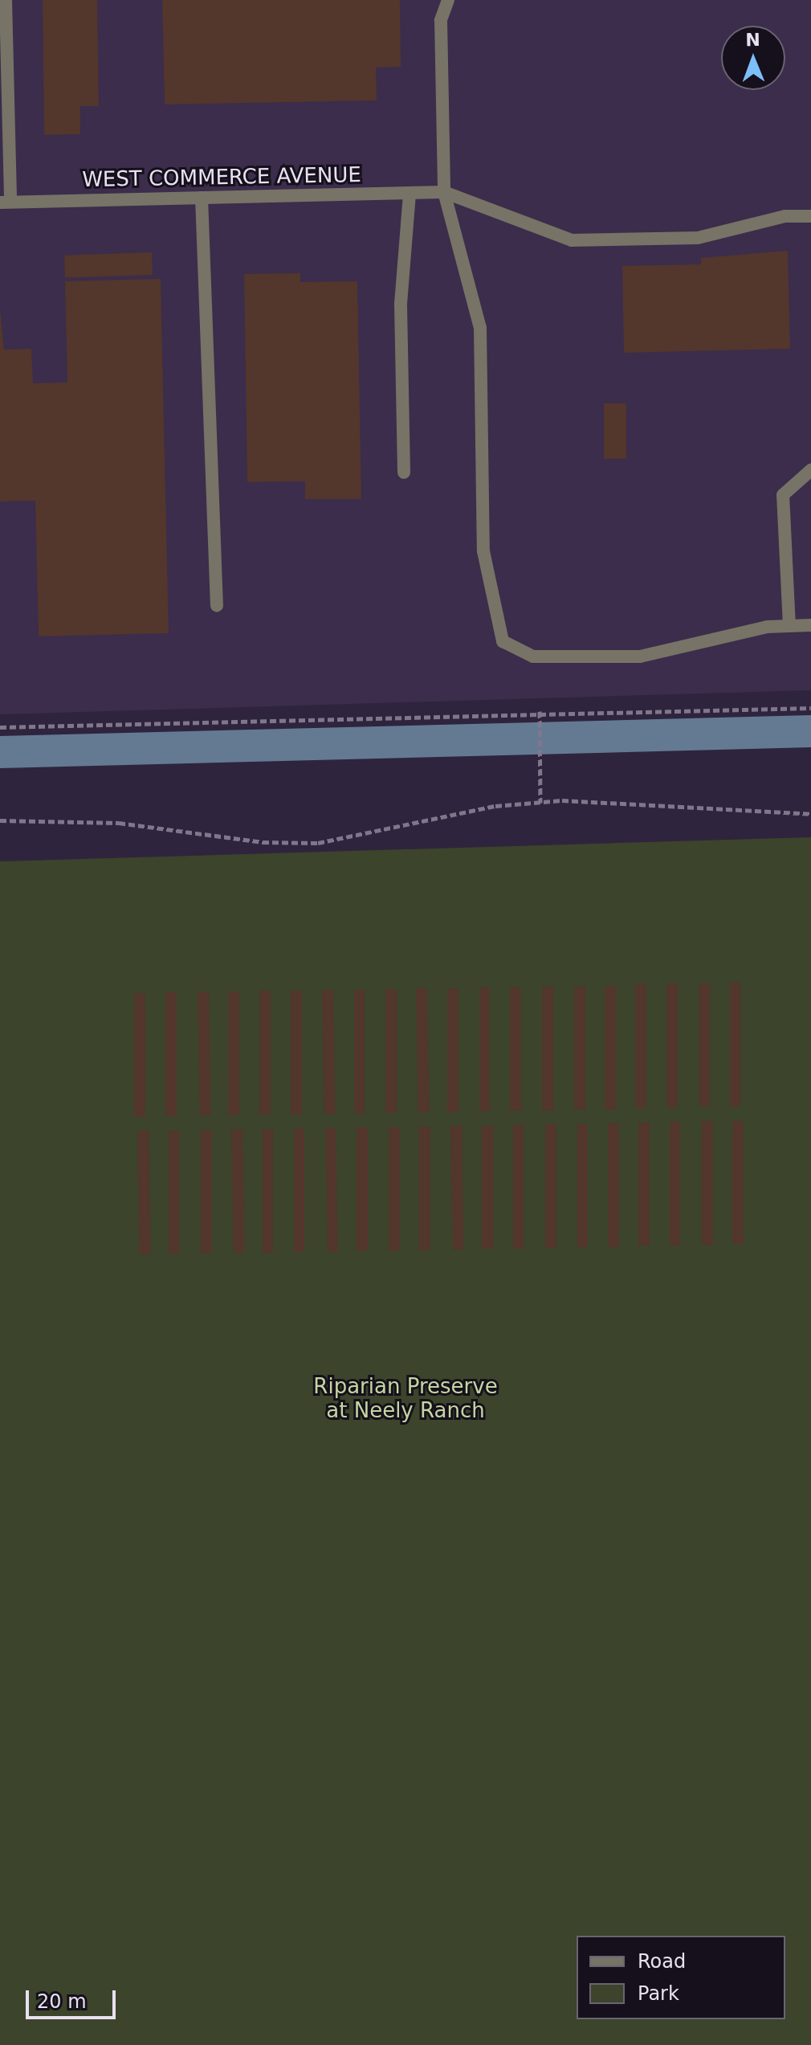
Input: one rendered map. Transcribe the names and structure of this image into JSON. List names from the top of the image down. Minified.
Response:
{"streets":{"street":["WEST COMMERCE AVENUE"]},"parks":["Riparian Preserve at Neely Ranch"],"legend":["Road","Park"],"scale_bar":"20 m","north":"top"}
